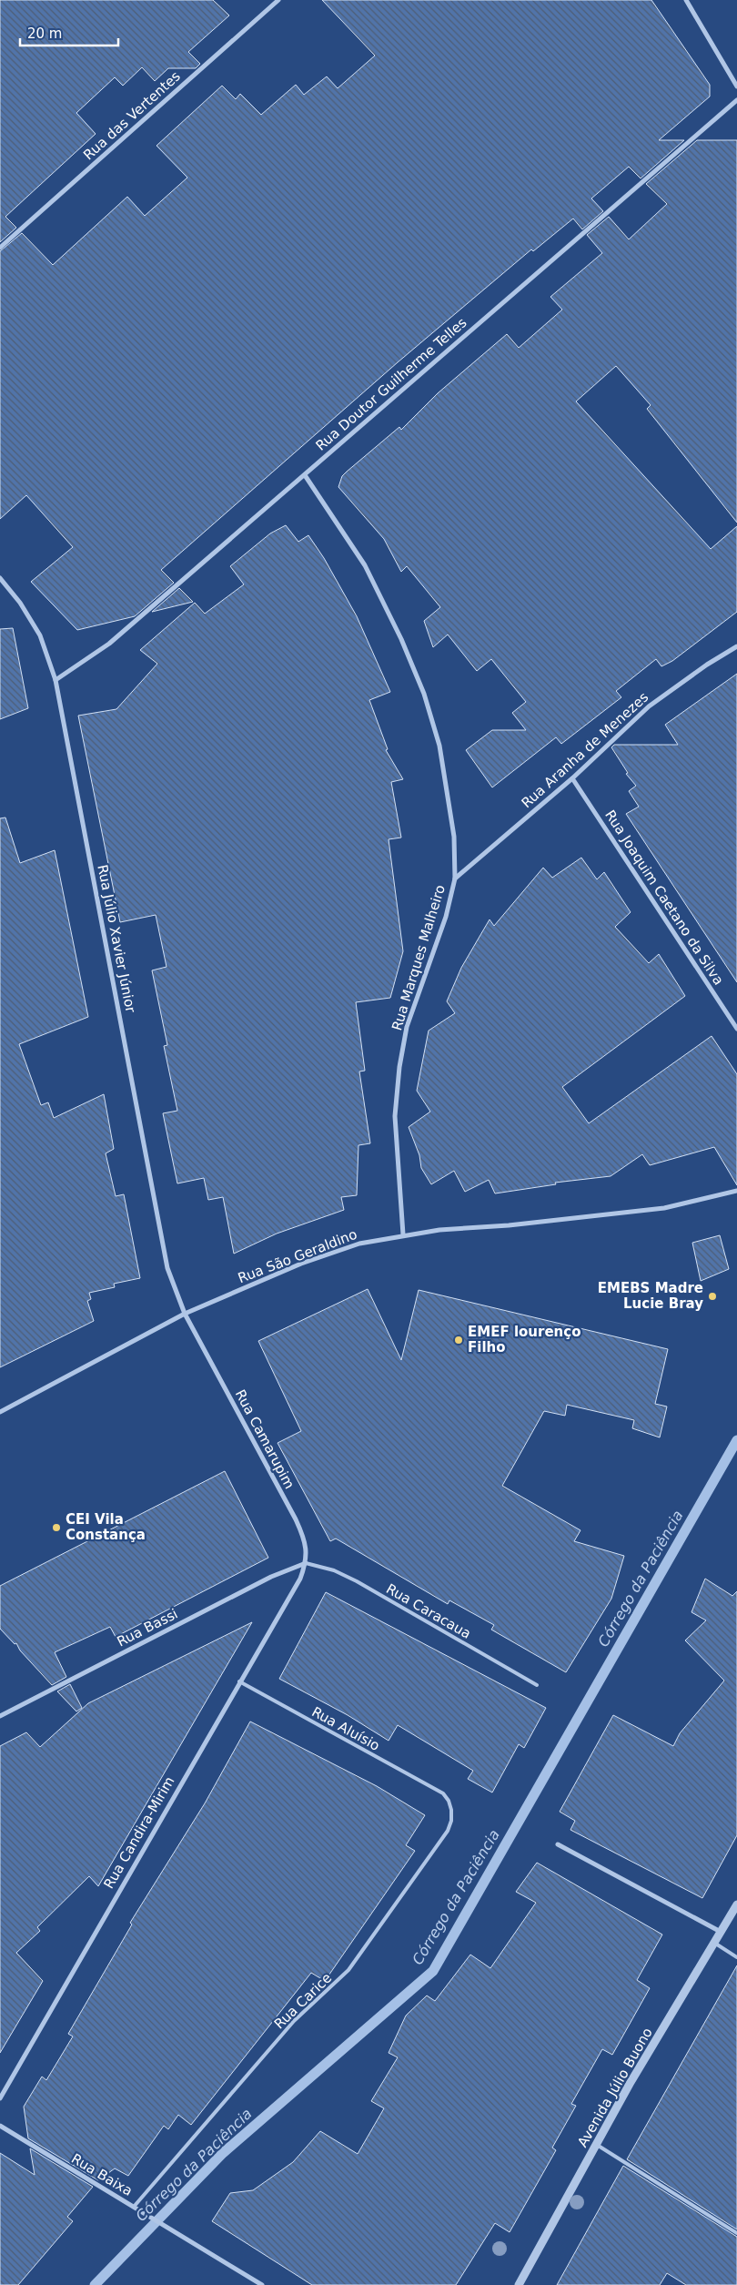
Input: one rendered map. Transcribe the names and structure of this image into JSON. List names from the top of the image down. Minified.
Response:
{"streets":{"street":["Rua das Vertentes","Rua Doutor Guilherme Telles","Rua Aranha de Menezes","Rua Joaquim Caetano da Silva","Rua Júlio Xavier Júnior","Rua Marques Malheiro","Rua São Geraldino","Rua Camarupim","Rua Bassi","Rua Candira-Mirim","Avenida Júlio Buono","Rua Baixa"],"lane":["Rua Caracaua","Rua Aluísio","Rua Carice"]},"crossings":[["Rua Doutor Guilherme Telles","Rua Júlio Xavier Júnior"],["Rua Doutor Guilherme Telles","Rua Marques Malheiro"],["Rua Aranha de Menezes","Rua Joaquim Caetano da Silva"],["Rua Aranha de Menezes","Rua Marques Malheiro"],["Rua Júlio Xavier Júnior","Rua São Geraldino"],["Rua Júlio Xavier Júnior","Rua Camarupim"],["Rua Marques Malheiro","Rua São Geraldino"],["Rua São Geraldino","Rua Camarupim"],["Rua Camarupim","Rua Caracaua"],["Rua Camarupim","Rua Bassi"],["Rua Camarupim","Rua Candira-Mirim"],["Rua Caracaua","Rua Bassi"],["Rua Aluísio","Rua Candira-Mirim"],["Rua Aluísio","Rua Carice"],["Rua Carice","Rua Baixa"]],"water":["Córrego da Paciência"],"places":["EMEBS Madre Lucie Bray","EMEF lourenço Filho","CEI Vila Constança"],"scale_bar":"20 m"}
